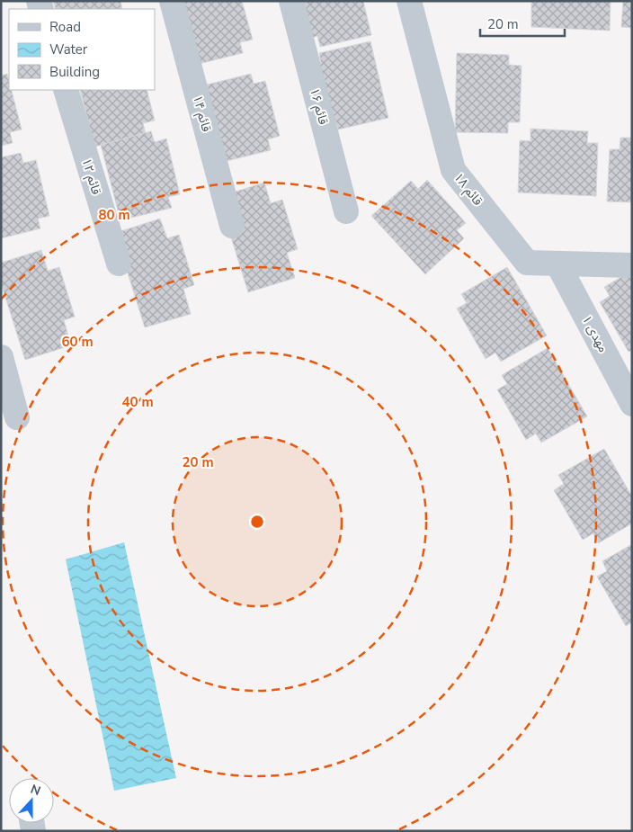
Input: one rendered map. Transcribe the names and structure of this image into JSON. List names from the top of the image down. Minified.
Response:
{"streets":{"street":["قائم ۱۶","قائم ۱۴","قائم ۱۲","قائم ۱۸","مهدی ۱"]},"crossings":[["قائم ۱۸","مهدی ۱"]],"legend":["Road","Water","Building"],"scale_bar":"20 m","north":"top","rings":["80 m","60 m","40 m","20 m"]}
